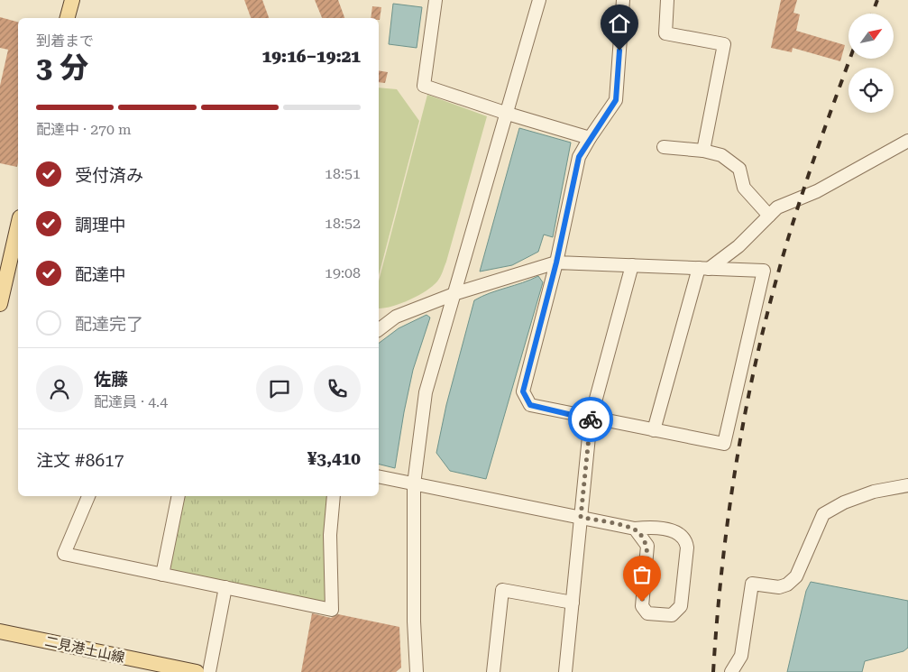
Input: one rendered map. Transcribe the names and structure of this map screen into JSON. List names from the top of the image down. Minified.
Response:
{"streets":{"main road":["二見港土山線"]},"north":"top right","page":{"heading":["3 分","到着まで","19:16–19:21"],"panel":["佐藤","配達員 · 4.4","注文 #8617","¥3,410"],"bar":"配達中 · 270 m","list":[["受付済み","18:51"],["調理中","18:52"],["配達中","19:08"],"配達完了"]}}
